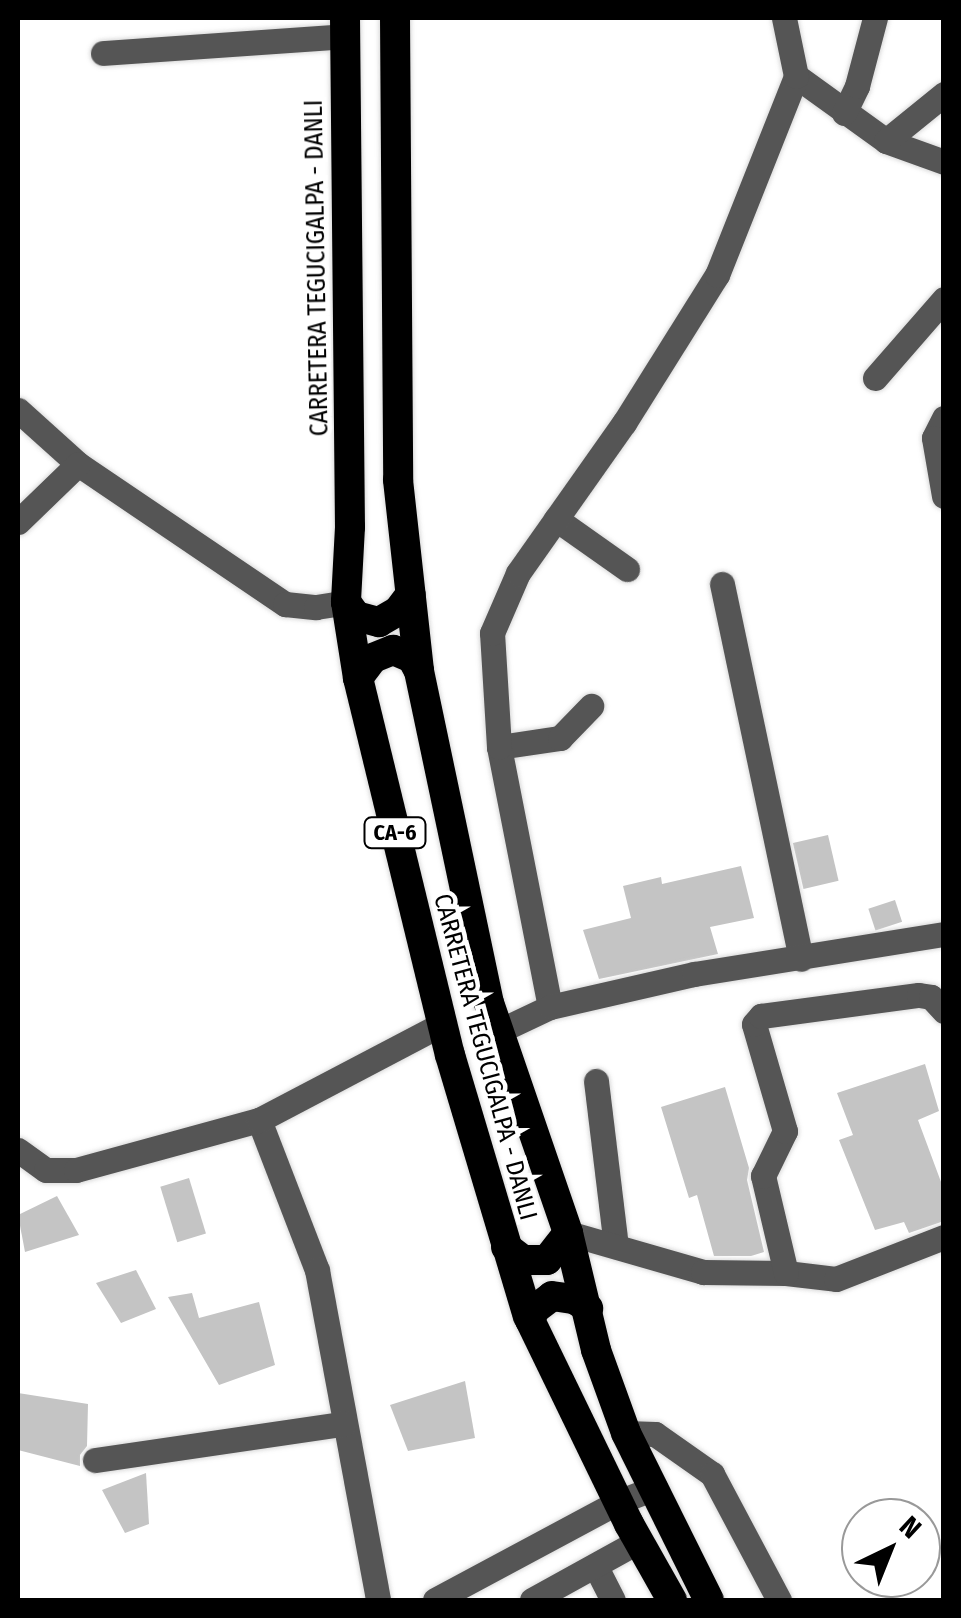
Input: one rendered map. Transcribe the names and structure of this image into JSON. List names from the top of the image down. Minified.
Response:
{"streets":{"highway":["CARRETERA TEGUCIGALPA - DANLI","CA-6"]},"north":"top right"}
